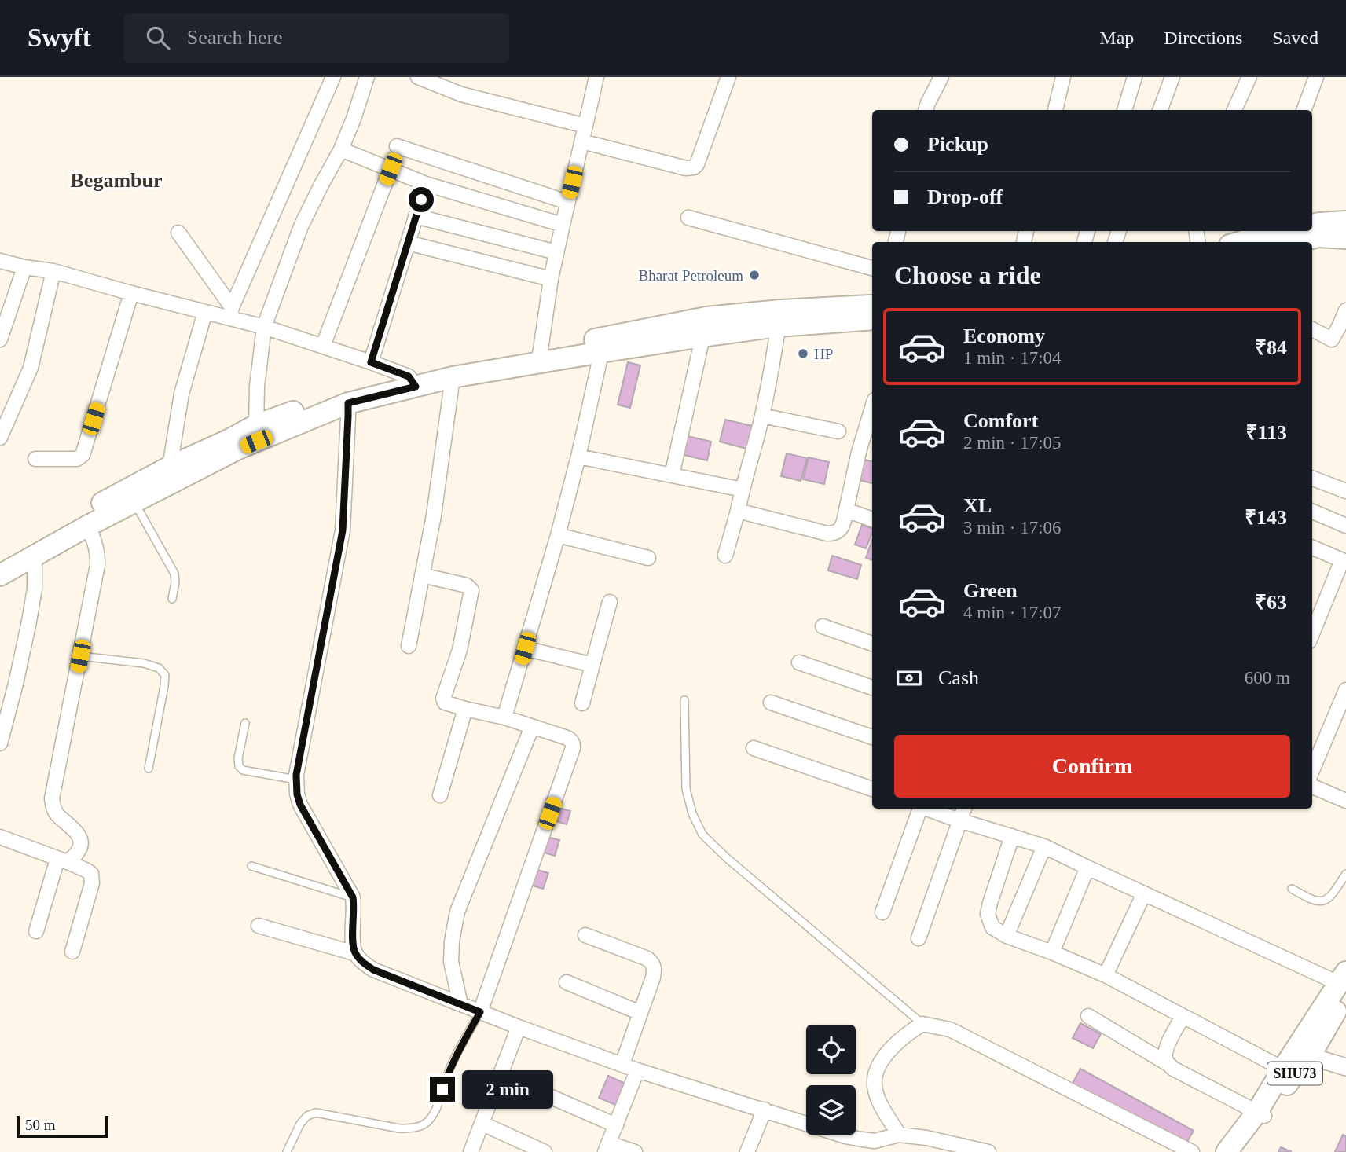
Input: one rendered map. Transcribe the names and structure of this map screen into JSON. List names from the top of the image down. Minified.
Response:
{"streets":{"main road":["SHU73"]},"districts":["Begambur"],"places":["Bharat Petroleum","HP"],"scale_bar":"50 m","page":{"header":"Swyft","search":"Search here","nav":["Map","Directions","Saved"],"banner":["Pickup","Drop-off"],"heading":"Choose a ride","list":[{"name":"Economy","note":"1 min · 17:04","value":"₹84"},{"name":"Comfort","note":"2 min · 17:05","value":"₹113"},{"name":"XL","note":"3 min · 17:06","value":"₹143"},{"name":"Green","note":"4 min · 17:07","value":"₹63"}],"pay":["Cash","600 m"],"buttons":"Confirm","bubble":"2 min","scale":"50 m"}}
